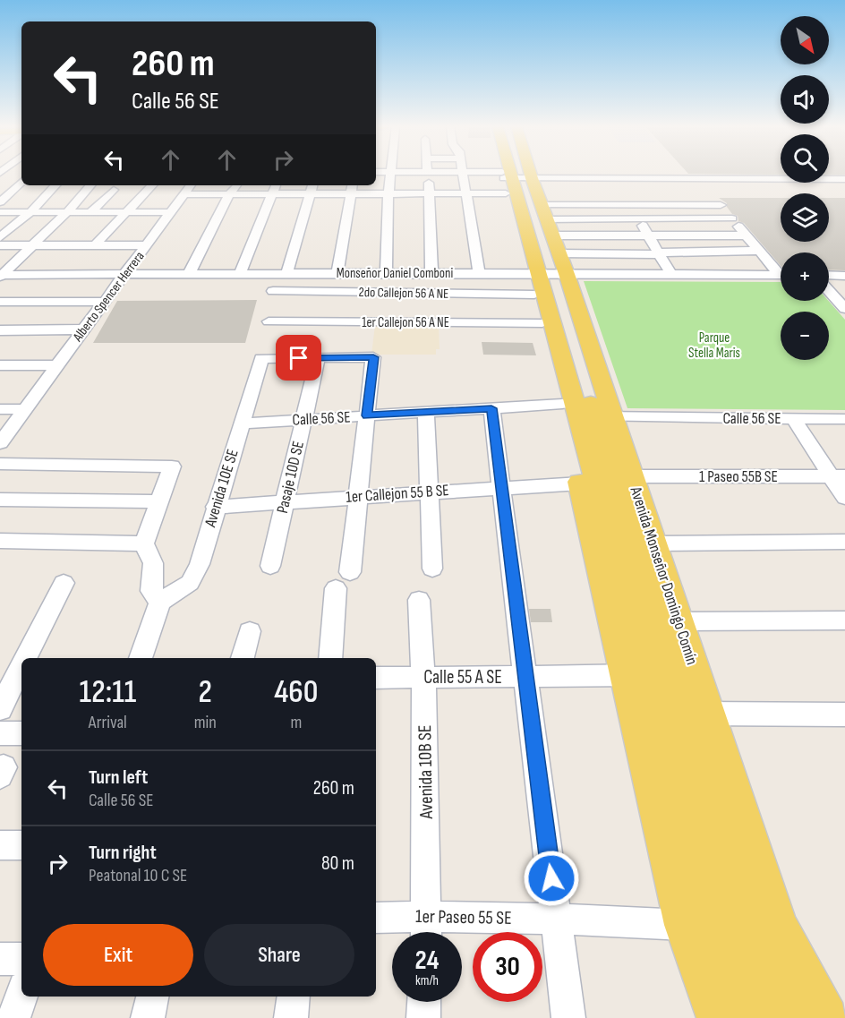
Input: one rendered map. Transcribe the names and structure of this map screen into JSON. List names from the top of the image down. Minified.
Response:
{"streets":{"main road":["Avenida Monseñor Domingo Comín"],"street":["Monseñor Daniel Comboni","2do Callejon 56 A NE","Alberto Spencer Herrera","1er Callejon 56 A NE","Calle 56 SE","1 Paseo 55B SE","Pasaje 10D SE","Avenida 10E SE","1er Callejon 55 B SE","Calle 55 A SE","Avenida 10B SE","1er Paseo 55 SE"]},"crossings":[["Monseñor Daniel Comboni","2do Callejon 56 A NE"],["Monseñor Daniel Comboni","Alberto Spencer Herrera"],["Monseñor Daniel Comboni","Avenida Monseñor Domingo Comín"],["2do Callejon 56 A NE","1er Callejon 56 A NE"],["2do Callejon 56 A NE","Avenida Monseñor Domingo Comín"],["1er Callejon 56 A NE","Avenida Monseñor Domingo Comín"],["Calle 56 SE","Pasaje 10D SE"],["Calle 56 SE","Avenida 10E SE"],["Calle 56 SE","Avenida Monseñor Domingo Comín"],["1 Paseo 55B SE","Avenida Monseñor Domingo Comín"],["Pasaje 10D SE","Avenida 10E SE"],["Pasaje 10D SE","1er Callejon 55 B SE"],["Avenida 10E SE","1er Callejon 55 B SE"],["1er Callejon 55 B SE","Avenida Monseñor Domingo Comín"],["Avenida Monseñor Domingo Comín","Calle 55 A SE"],["Avenida Monseñor Domingo Comín","1er Paseo 55 SE"],["Calle 55 A SE","Avenida 10B SE"],["Avenida 10B SE","1er Paseo 55 SE"]],"parks":["Parque Stella Maris"],"north":"bottom right","page":{"map_buttons":["+","−"],"turn":["260 m","Calle 56 SE"],"eta":["12:11","Arrival","2","min","460","m"],"list":[{"name":"Turn left","note":"Calle 56 SE","value":"260 m"},{"name":"Turn right","note":"Peatonal 10 C SE","value":"80 m"}],"buttons":["Exit","Share"],"speed":"24 km/h","limit":"30"}}
